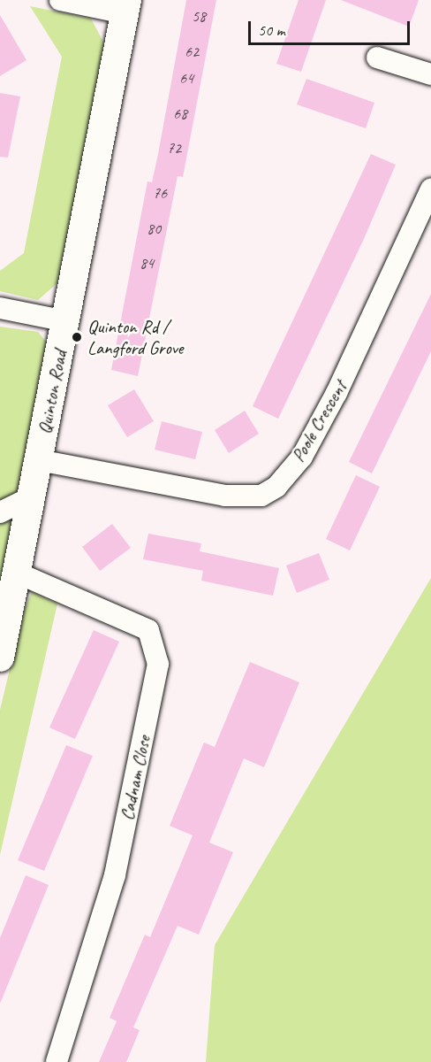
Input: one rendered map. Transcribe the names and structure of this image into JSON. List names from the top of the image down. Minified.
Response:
{"streets":{"street":["Quinton Road","Poole Crescent","Cadnam Close"]},"crossings":[["Quinton Road","Poole Crescent"],["Quinton Road","Cadnam Close"]],"places":["Quinton Rd / Langford Grove"],"house_numbers":["58","62","64","68","72","76","80","84"],"scale_bar":"50 m"}
